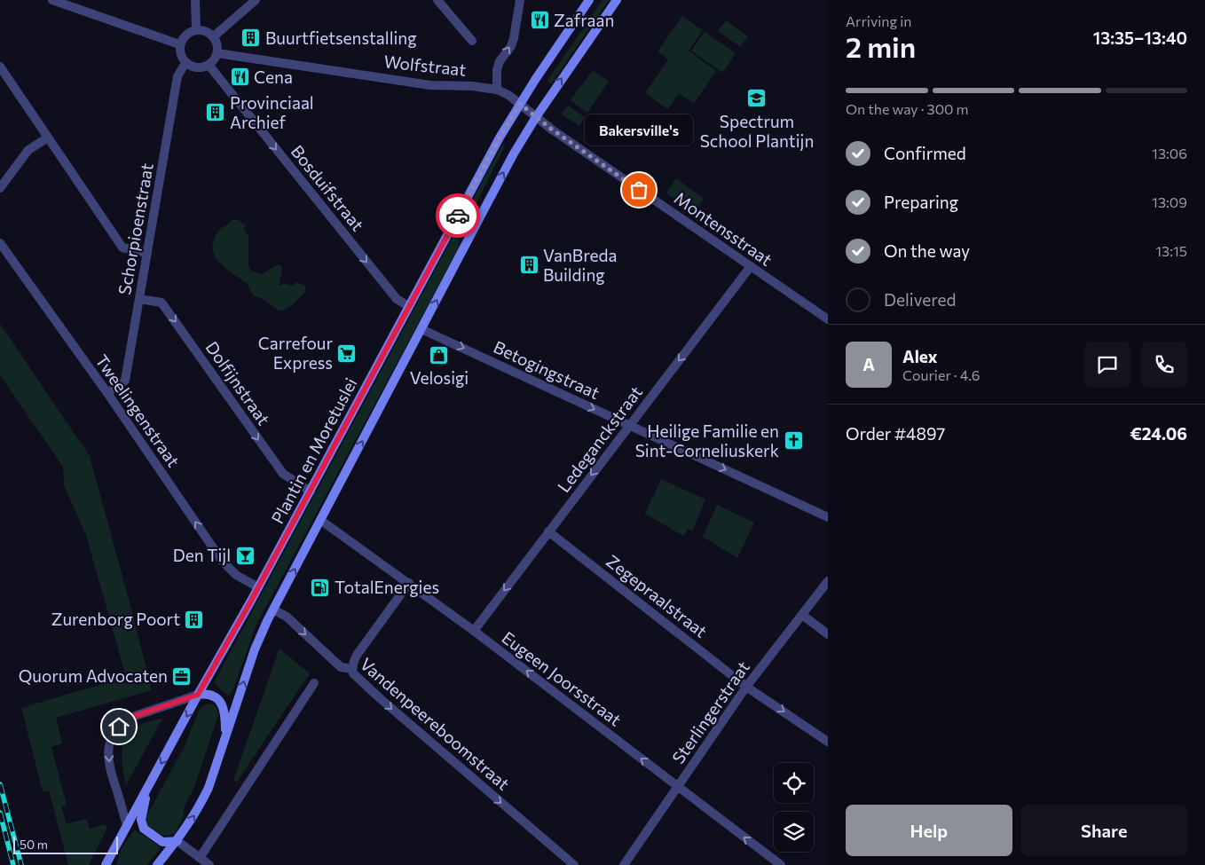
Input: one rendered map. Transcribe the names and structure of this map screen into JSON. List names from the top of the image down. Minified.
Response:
{"streets":{"main road":["Plantin en Moretuslei"],"street":["Wolfstraat","Bosduifstraat","Schorpioenstraat","Montensstraat","Betogingstraat","Dolfijnstraat","Tweelingenstraat","Ledeganckstraat","Zegepraalstraat","Eugeen Joorsstraat","Sterlingerstraat","Vandenpeereboomstraat"]},"crossings":[["Wolfstraat","Bosduifstraat"],["Wolfstraat","Schorpioenstraat"],["Wolfstraat","Plantin en Moretuslei"],["Bosduifstraat","Schorpioenstraat"],["Bosduifstraat","Plantin en Moretuslei"],["Schorpioenstraat","Dolfijnstraat"],["Schorpioenstraat","Tweelingenstraat"],["Montensstraat","Ledeganckstraat"],["Betogingstraat","Ledeganckstraat"],["Dolfijnstraat","Plantin en Moretuslei"],["Tweelingenstraat","Plantin en Moretuslei"],["Ledeganckstraat","Zegepraalstraat"],["Ledeganckstraat","Eugeen Joorsstraat"],["Zegepraalstraat","Sterlingerstraat"],["Eugeen Joorsstraat","Sterlingerstraat"]],"one_way":["Bosduifstraat","Betogingstraat","Dolfijnstraat","Tweelingenstraat","Ledeganckstraat","Eugeen Joorsstraat","Vandenpeereboomstraat"],"places":{"restaurant":["Zafraan","Cena"],"building":["Buurtfietsenstalling","Provinciaal Archief","VanBreda Building","Zurenborg Poort"],"school or university":["Spectrum School Plantijn"],"other":["Bakersville's"],"supermarket":["Carrefour Express"],"shop":["Velosigi"],"church":["Heilige Familie en Sint-Corneliuskerk"],"bar":["Den Tijl"],"fuel station":["TotalEnergies"],"office":["Quorum Advocaten"]},"scale_bar":"50 m","page":{"heading":["2 min","Arriving in","13:35–13:40"],"panel":["Alex","Courier · 4.6","Order #4897","€24.06"],"bar":"On the way · 300 m","bubble":"Bakersville's","list":[["Confirmed","13:06"],["Preparing","13:09"],["On the way","13:15"],"Delivered"],"round":"A","buttons":["Help","Share"],"scale":"50 m"}}
